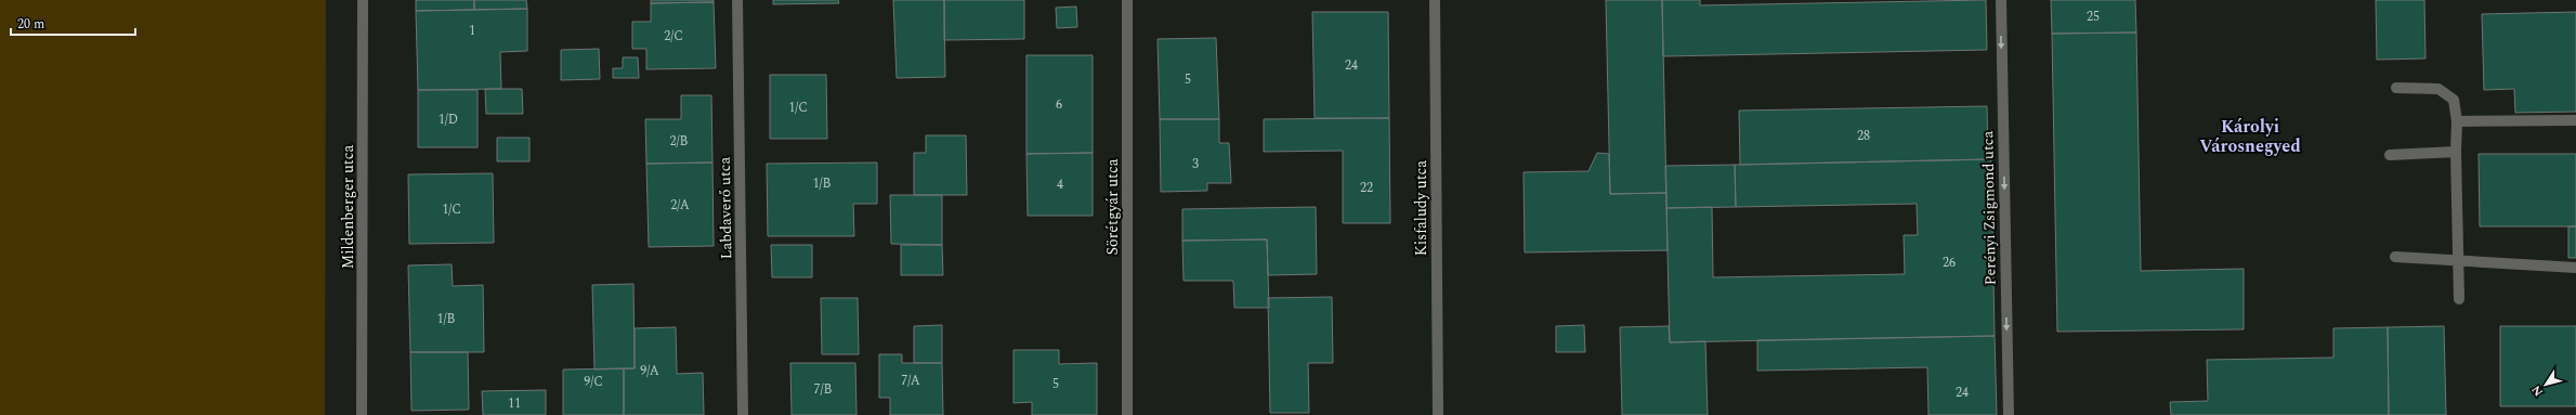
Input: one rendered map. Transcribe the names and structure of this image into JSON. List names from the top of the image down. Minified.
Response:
{"streets":{"street":["Mildenberger utca","Sörétgyár utca","Labdaverő utca","Kisfaludy utca","Perényi Zsigmond utca"]},"one_way":["Perényi Zsigmond utca"],"districts":["Károlyi Városnegyed"],"house_numbers":["25","1","2/C","24","5","6","1/C","1/D","28","2/B","3","1/B","4","22","2/A","1/C","26","1/B","9/A","7/A","9/C","5","7/B","24","11"],"scale_bar":"20 m","north":"bottom left"}
